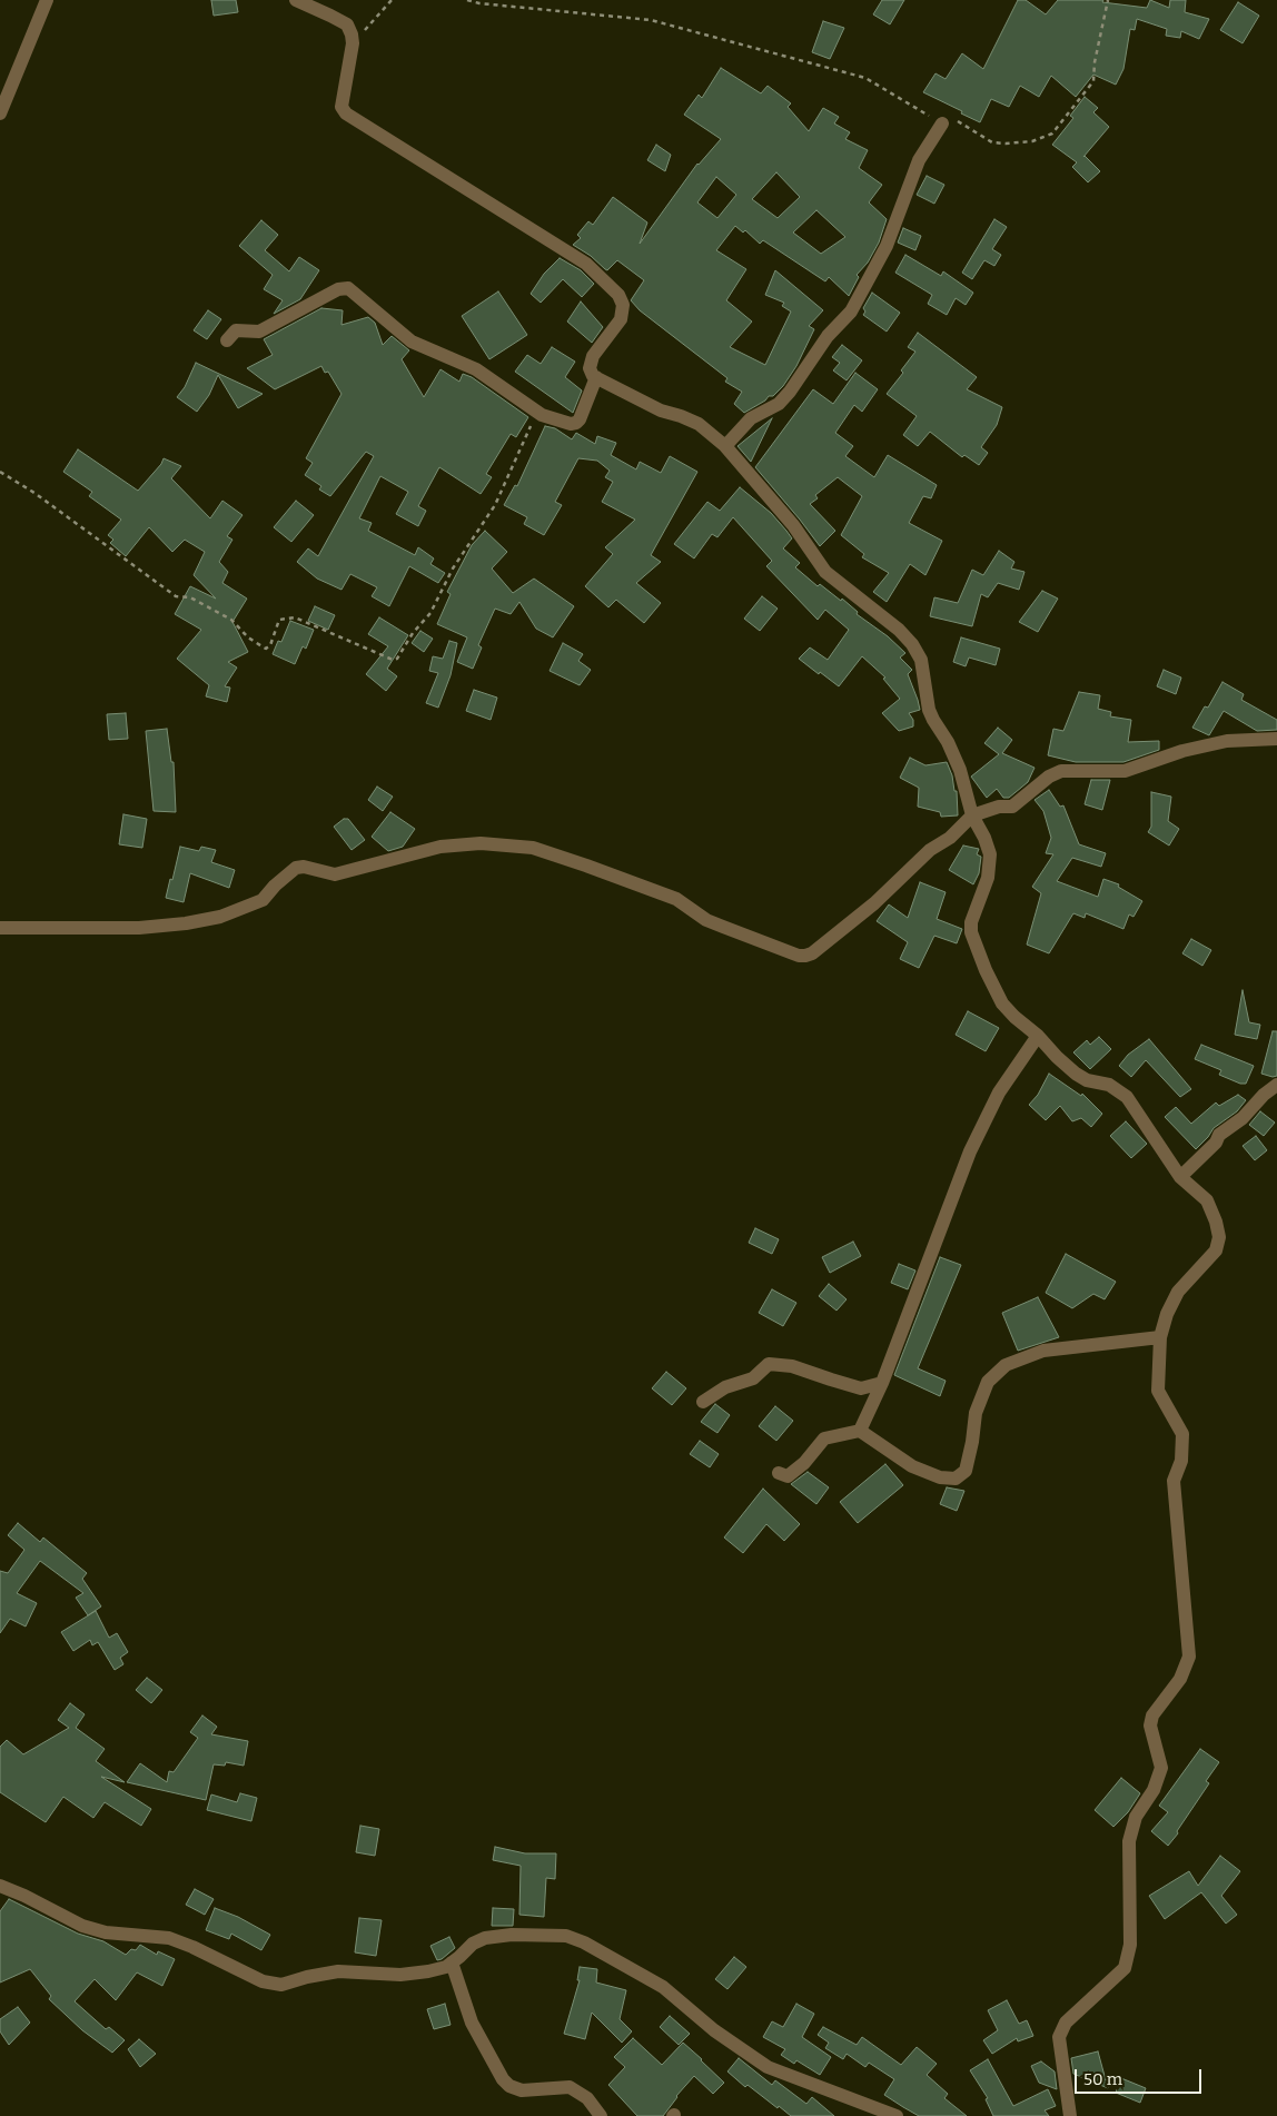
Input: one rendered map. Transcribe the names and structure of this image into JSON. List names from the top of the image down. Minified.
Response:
{"scale_bar":"50 m"}
